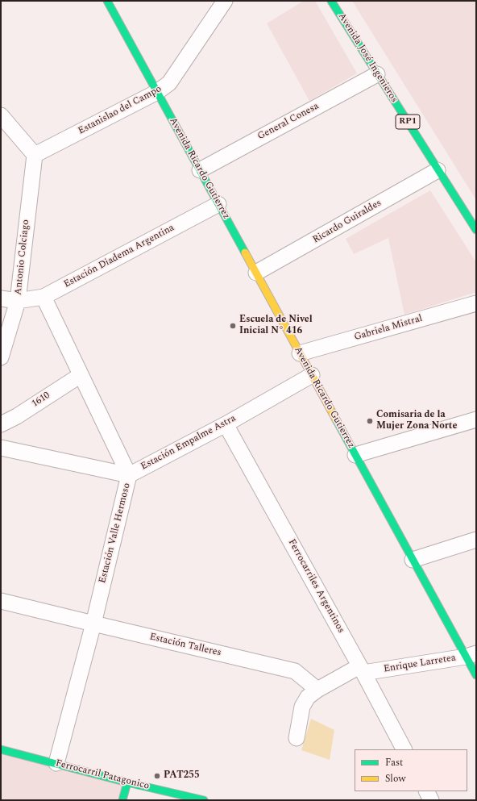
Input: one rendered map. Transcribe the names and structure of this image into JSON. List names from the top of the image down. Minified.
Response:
{"streets":{"street":["Avenida José Ingenieros","Estanislao del Campo","General Conesa","RP1","Avenida Ricardo Gutierrez","Ricardo Guiraldes","Estación Diadema Argentina","Antonio Colciago","Gabriela Mistral","1610","Estación Empalme Astra","Estación Valle Hermoso","Ferrocarriles Argentinos","Estación Talleres","Enrique Larretea","Ferrocarril Patagonico"]},"crossings":[["Avenida José Ingenieros","General Conesa"],["Avenida José Ingenieros","Ricardo Guiraldes"],["Estanislao del Campo","Avenida Ricardo Gutierrez"],["Estanislao del Campo","Antonio Colciago"],["General Conesa","Avenida Ricardo Gutierrez"],["Avenida Ricardo Gutierrez","Ricardo Guiraldes"],["Avenida Ricardo Gutierrez","Estación Diadema Argentina"],["Avenida Ricardo Gutierrez","Gabriela Mistral"],["Avenida Ricardo Gutierrez","Estación Empalme Astra"],["Avenida Ricardo Gutierrez","Enrique Larretea"],["Estación Diadema Argentina","Antonio Colciago"],["Estación Diadema Argentina","Estación Valle Hermoso"],["1610","Estación Valle Hermoso"],["Estación Empalme Astra","Estación Valle Hermoso"],["Estación Empalme Astra","Ferrocarriles Argentinos"],["Estación Valle Hermoso","Estación Talleres"],["Estación Valle Hermoso","Ferrocarril Patagonico"],["Ferrocarriles Argentinos","Enrique Larretea"]],"places":["Escuela de Nivel Inicial N° 416","Comisaria de la Mujer Zona Norte","PAT255"],"legend":["Fast","Slow"]}
